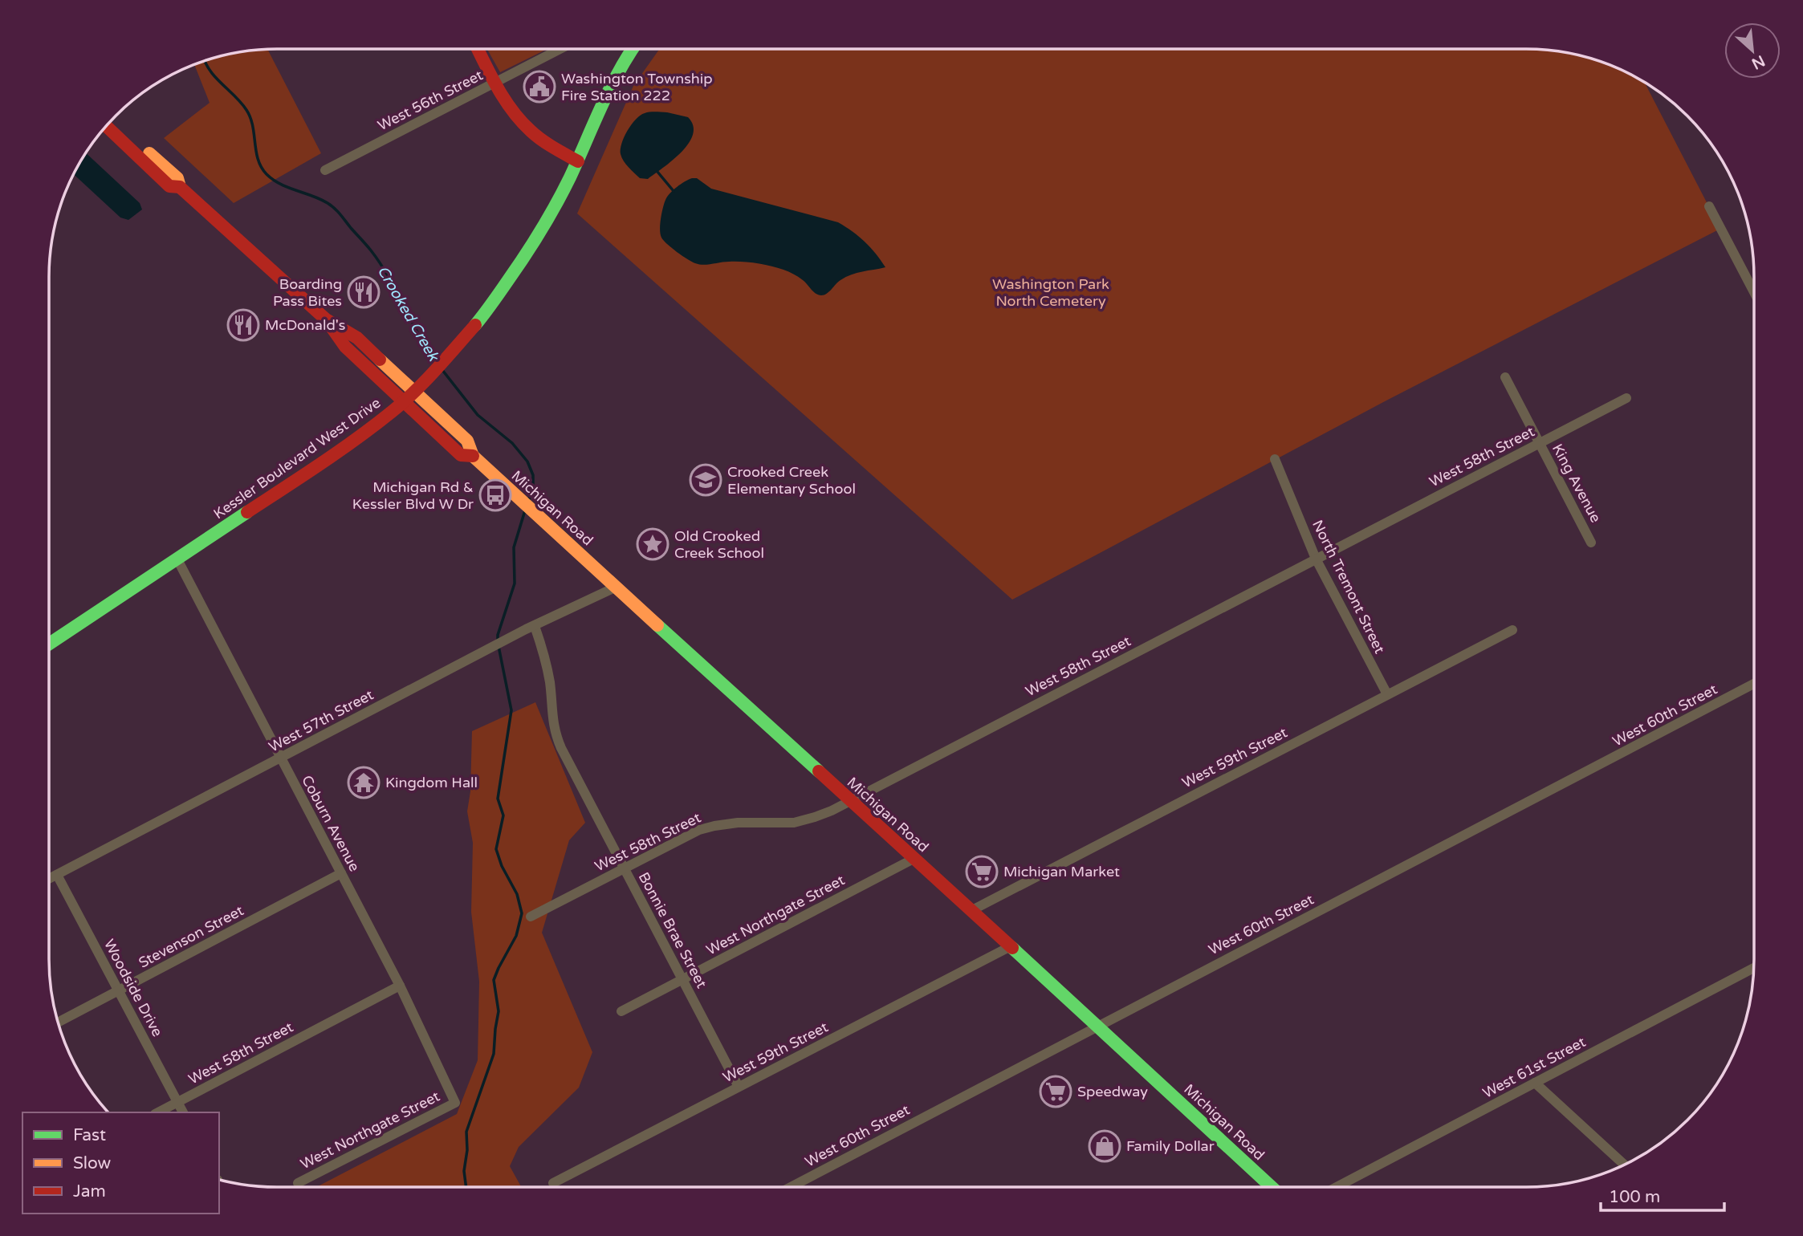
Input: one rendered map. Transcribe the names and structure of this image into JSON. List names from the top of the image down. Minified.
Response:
{"streets":{"main road":["Kessler Boulevard West Drive","Michigan Road"],"street":["West 56th Street","West 58th Street","King Avenue","North Tremont Street","West 60th Street","West 57th Street","West 59th Street","Coburn Avenue","West Northgate Street","Bonnie Brae Street","Stevenson Street","Woodside Drive","West 61st Street"]},"crossings":[["West 58th Street","King Avenue"],["West 58th Street","Michigan Road"],["West 58th Street","North Tremont Street"],["West 58th Street","Coburn Avenue"],["West 58th Street","Bonnie Brae Street"],["West 58th Street","Woodside Drive"],["Kessler Boulevard West Drive","Michigan Road"],["Kessler Boulevard West Drive","Coburn Avenue"],["Michigan Road","West 60th Street"],["Michigan Road","West 57th Street"],["Michigan Road","West 59th Street"],["Michigan Road","West Northgate Street"],["North Tremont Street","West 59th Street"],["West 57th Street","Coburn Avenue"],["West 57th Street","Bonnie Brae Street"],["West 57th Street","Woodside Drive"],["West 59th Street","Bonnie Brae Street"],["Coburn Avenue","West Northgate Street"],["Coburn Avenue","Stevenson Street"],["West Northgate Street","Bonnie Brae Street"],["Stevenson Street","Woodside Drive"]],"water":["Crooked Creek"],"parks":["Washington Park North Cemetery"],"places":{"public building":["Washington Township Fire Station 222"],"restaurant":["Boarding Pass Bites","McDonald's"],"school or university":["Crooked Creek Elementary School"],"bus stop":["Michigan Rd & Kessler Blvd W Dr"],"place":["Old Crooked Creek School"],"temple":["Kingdom Hall"],"supermarket":["Michigan Market","Speedway"],"shop":["Family Dollar"]},"legend":["Fast","Slow","Jam"],"scale_bar":"100 m","north":"bottom right"}
